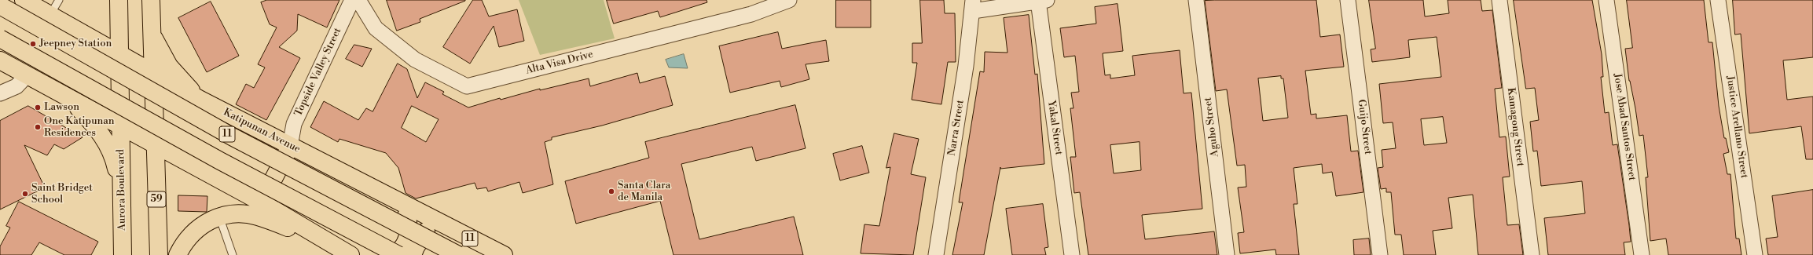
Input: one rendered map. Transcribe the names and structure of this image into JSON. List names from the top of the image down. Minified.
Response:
{"streets":{"main road":["Katipunan Avenue","11","Aurora Boulevard","59"],"street":["Alta Visa Drive","Topside Valley Street","Aguho Street","Guijo Street","Kamagong Street","Jose Abad Santos Street","Justice Arellano Street","Narra Street","Yakal Street"]},"crossings":[["Topside Valley Street","Katipunan Avenue"],["Katipunan Avenue","Aurora Boulevard"],["Katipunan Avenue","59"]],"places":["Jeepney Station","Lawson","One Katipunan Residences","Santa Clara de Manila","Saint Bridget School"]}
